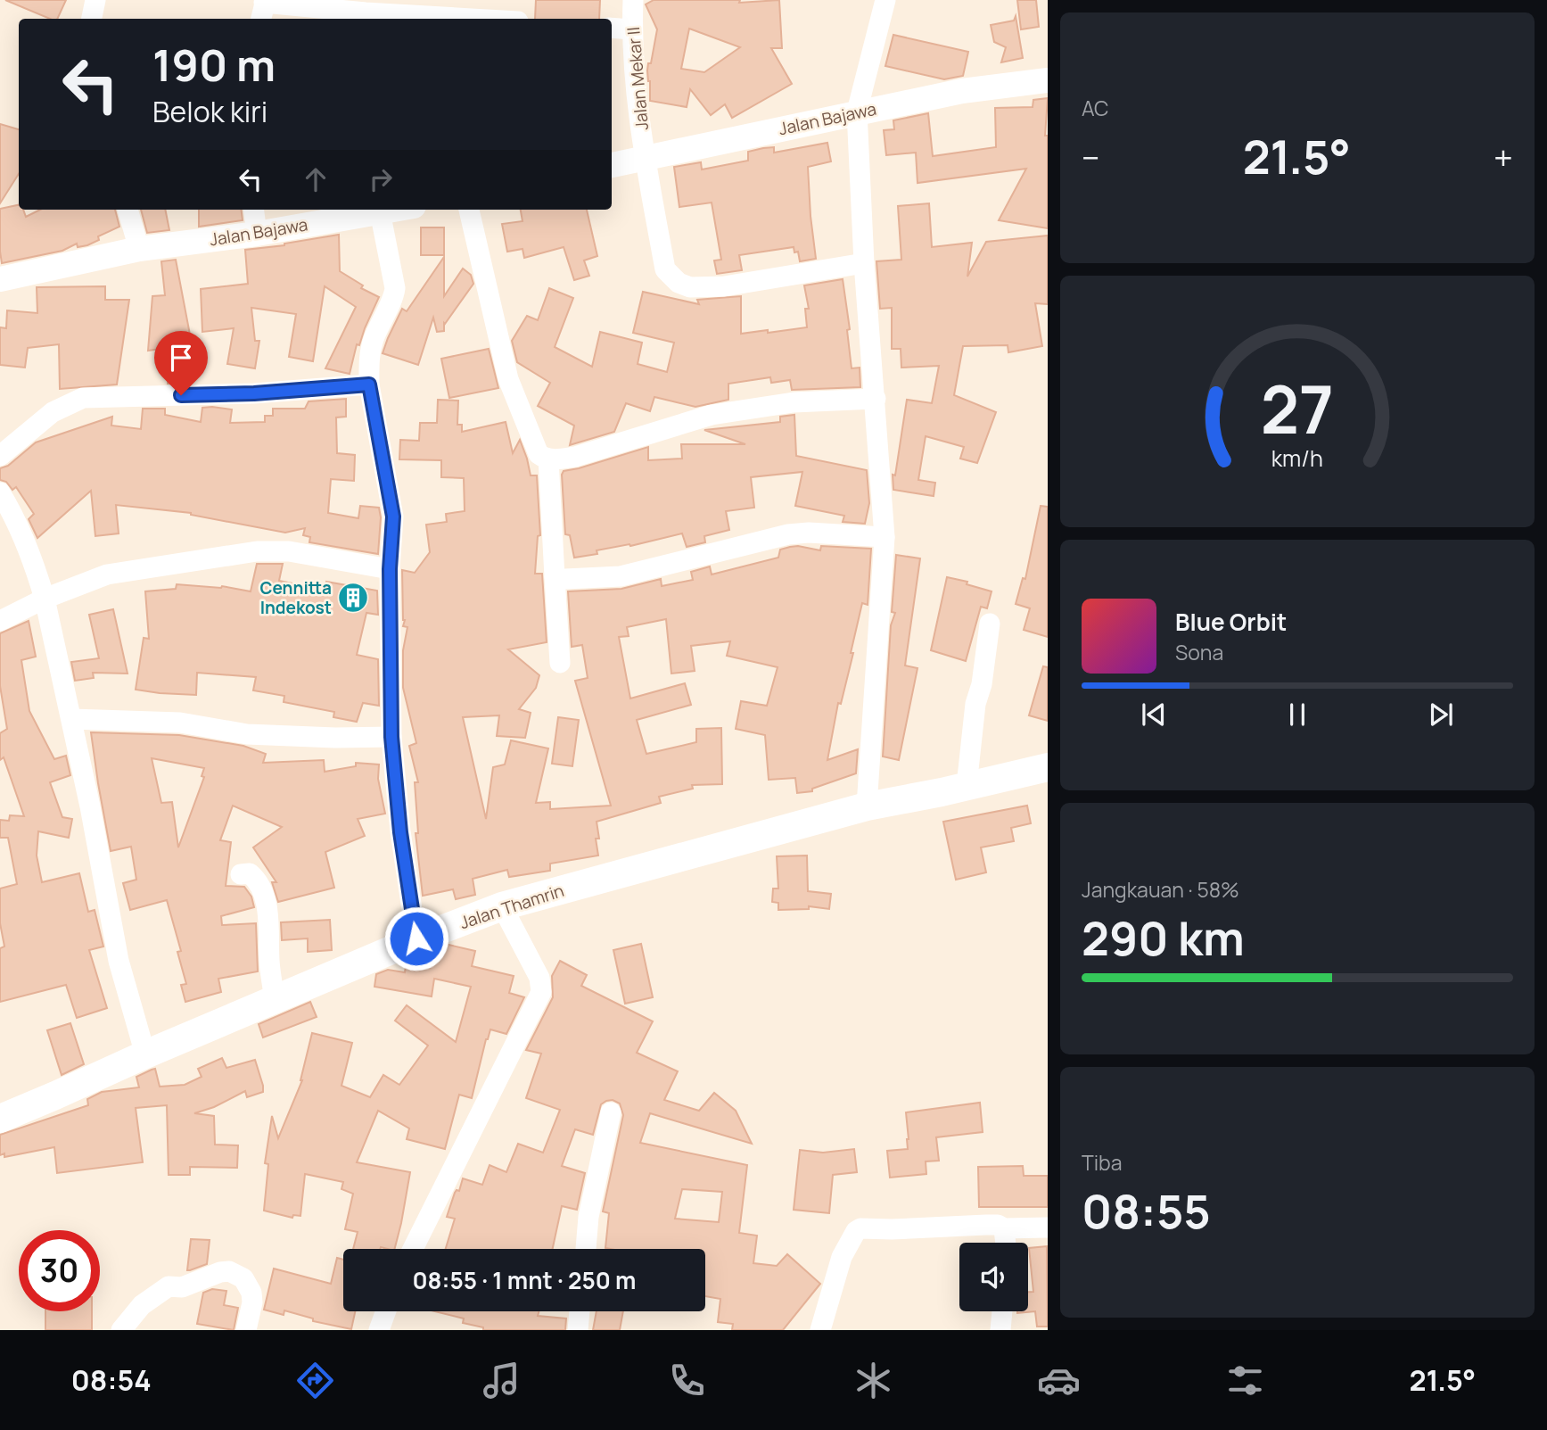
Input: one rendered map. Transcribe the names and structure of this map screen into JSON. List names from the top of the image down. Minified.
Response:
{"streets":{"main road":["Jalan Thamrin"],"street":["Jalan Mekar II","Jalan Bajawa"]},"crossings":[["Jalan Mekar II","Jalan Bajawa"]],"places":{"building":["Cennitta Indekost"]},"page":{"tile":["AC",["Jangkauan · 58%","290 km"],["Tiba","08:55"]],"turn":["190 m","Belok kiri"],"heat":["−","21.5°","+"],"song":["Blue Orbit","Sona"],"limit":"30","trip":"08:55 · 1 mnt · 250 m","tabs":["08:54","21.5°"],"gauge":["27","km/h"]}}
